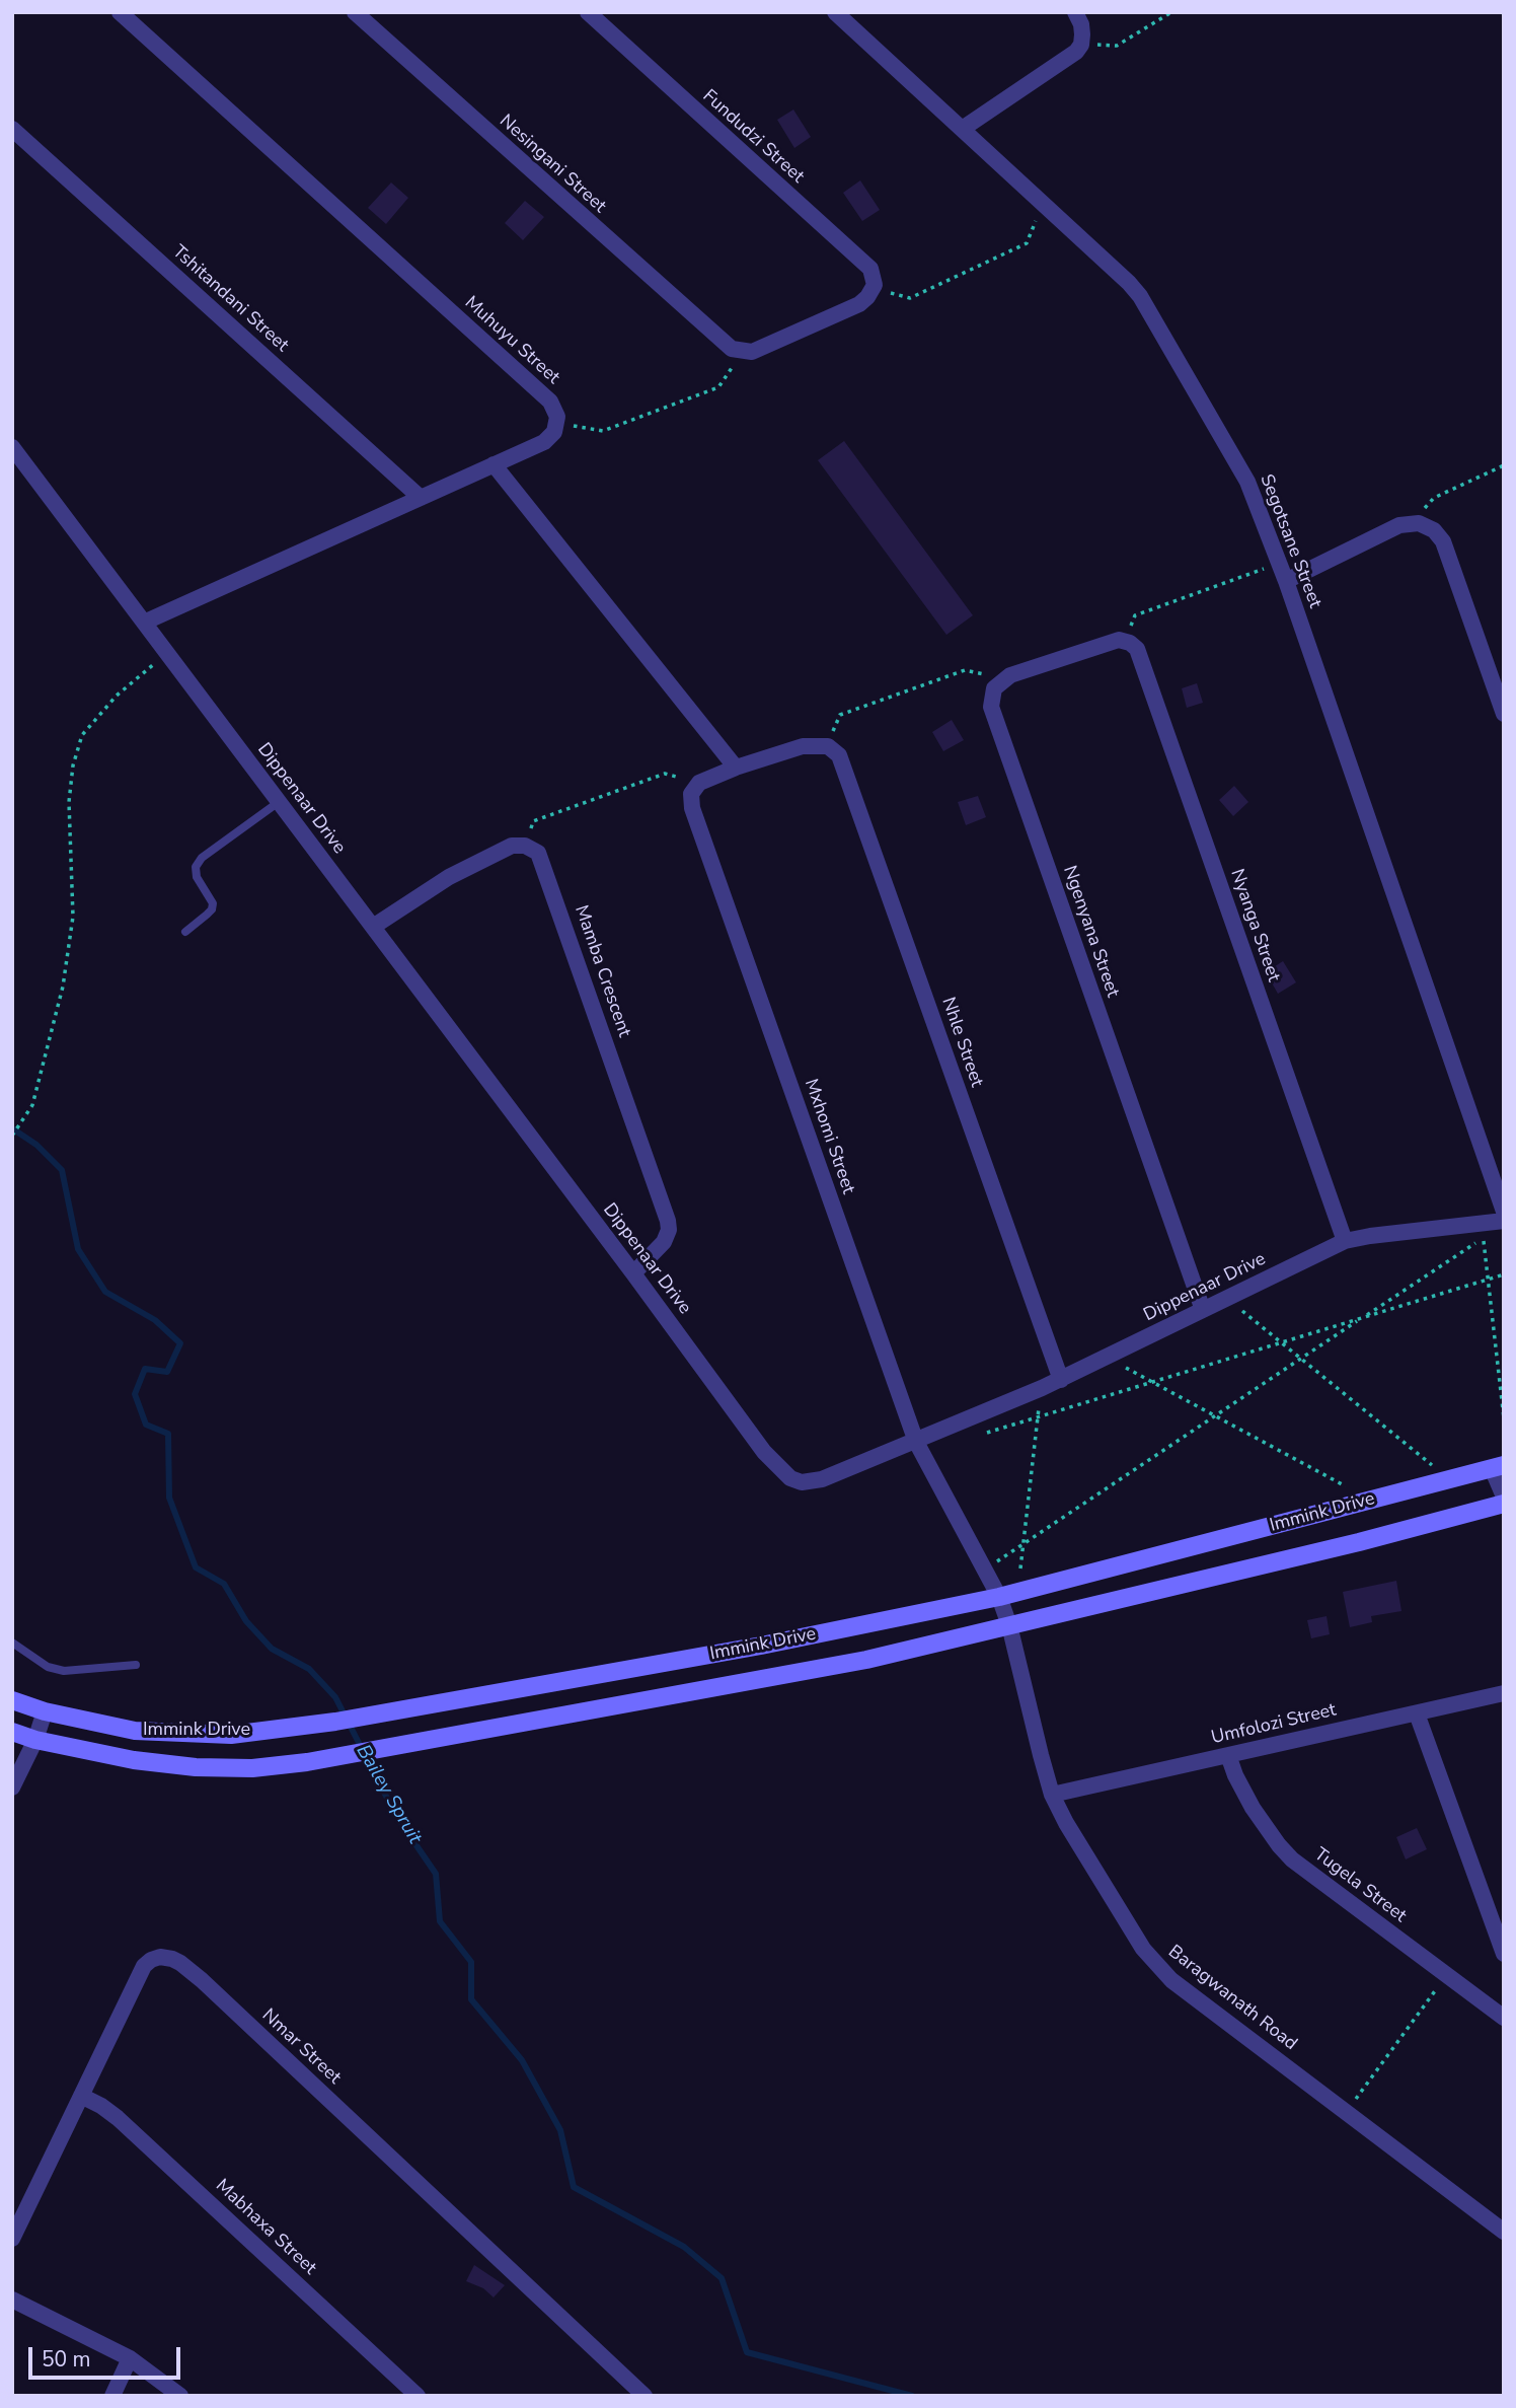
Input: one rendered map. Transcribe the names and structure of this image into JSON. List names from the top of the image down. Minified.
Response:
{"streets":{"main road":["Immink Drive"],"street":["Fundudzi Street","Nesingani Street","Tshitandani Street","Muhuyu Street","Segotsane Street","Dippenaar Drive","Nyanga Street","Ngenyana Street","Mamba Crescent","Nhle Street","Mxhomi Street","Umfolozi Street","Tugela Street","Baragwanath Road","Nmar Street","Mabhaxa Street"]},"crossings":[["Dippenaar Drive","Nyanga Street"],["Dippenaar Drive","Ngenyana Street"],["Dippenaar Drive","Mamba Crescent"],["Dippenaar Drive","Nhle Street"],["Dippenaar Drive","Mxhomi Street"],["Mxhomi Street","Immink Drive"],["Mxhomi Street","Baragwanath Road"],["Immink Drive","Baragwanath Road"],["Umfolozi Street","Tugela Street"],["Umfolozi Street","Baragwanath Road"],["Nmar Street","Mabhaxa Street"]],"water":["Bailey Spruit"],"scale_bar":"50 m"}
